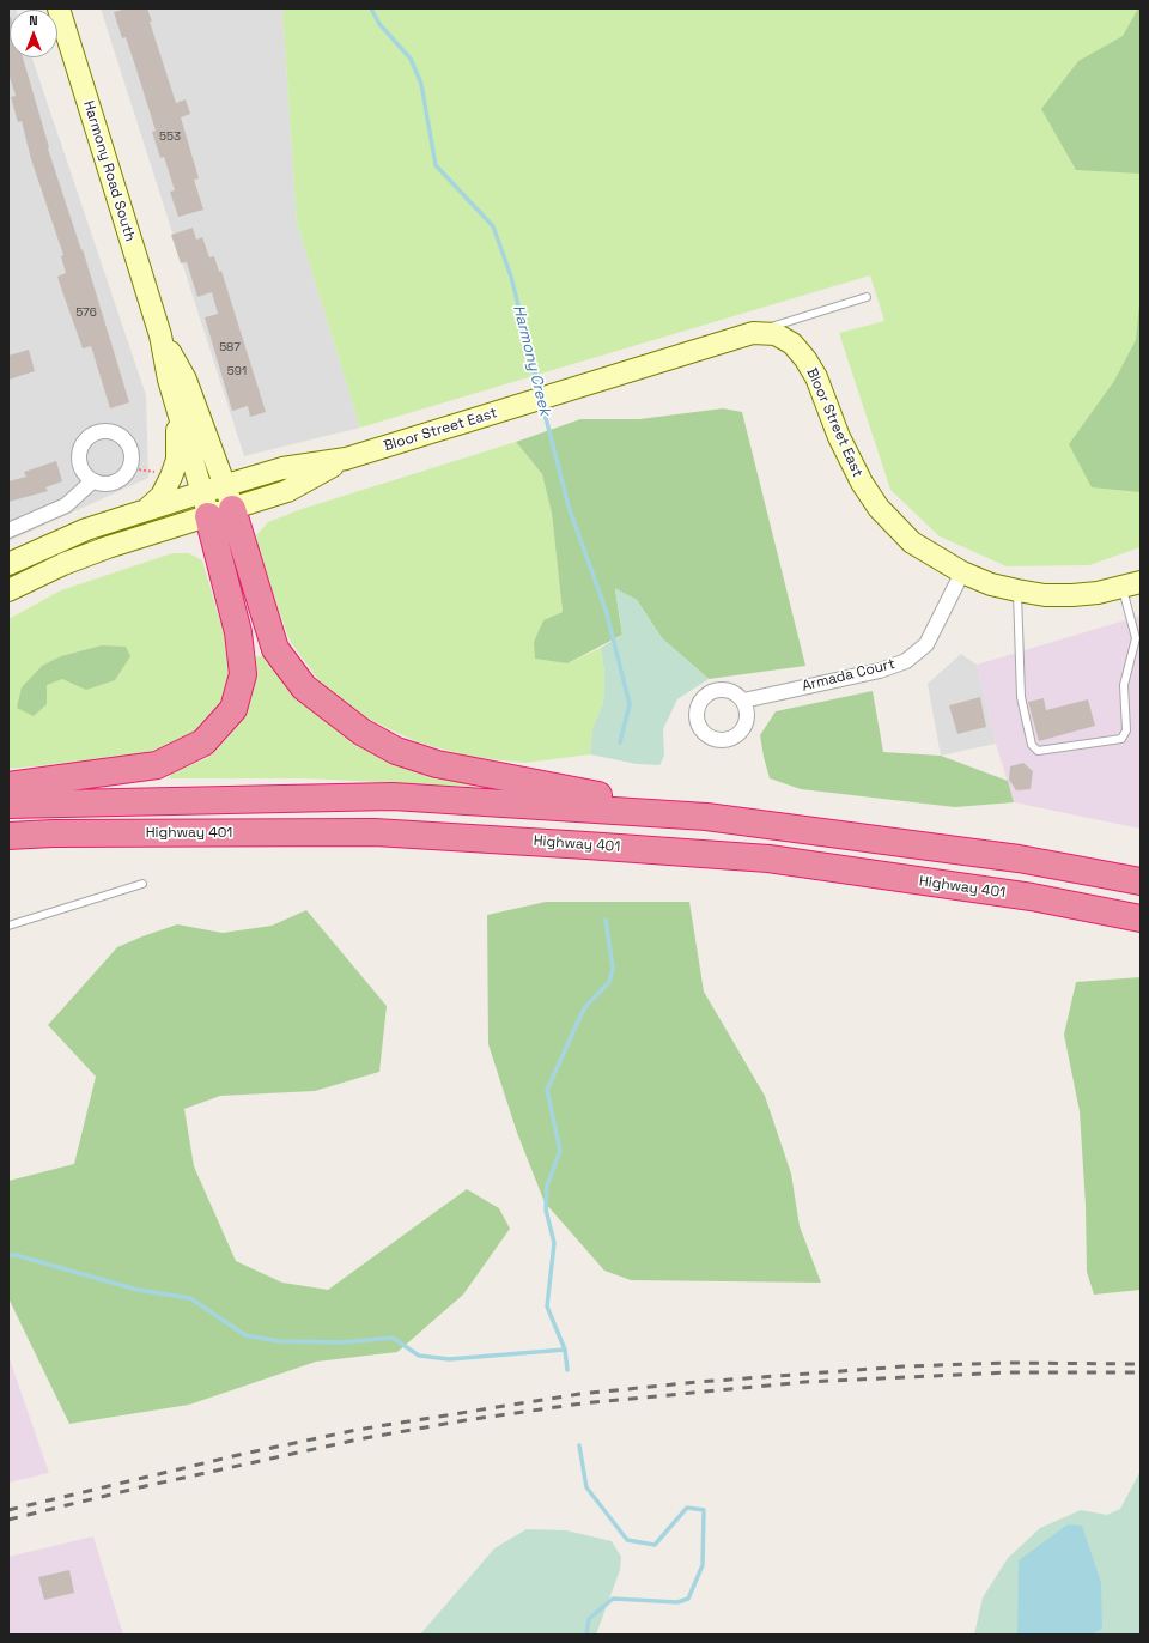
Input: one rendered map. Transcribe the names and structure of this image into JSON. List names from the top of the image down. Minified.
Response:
{"streets":{"highway":["Highway 401"],"main road":["Harmony Road South","Bloor Street East"],"street":["Armada Court"]},"crossings":[["Harmony Road South","Bloor Street East"],["Bloor Street East","Armada Court"]],"water":["Harmony Creek"],"house_numbers":["553","576","587","591"],"north":"top"}
